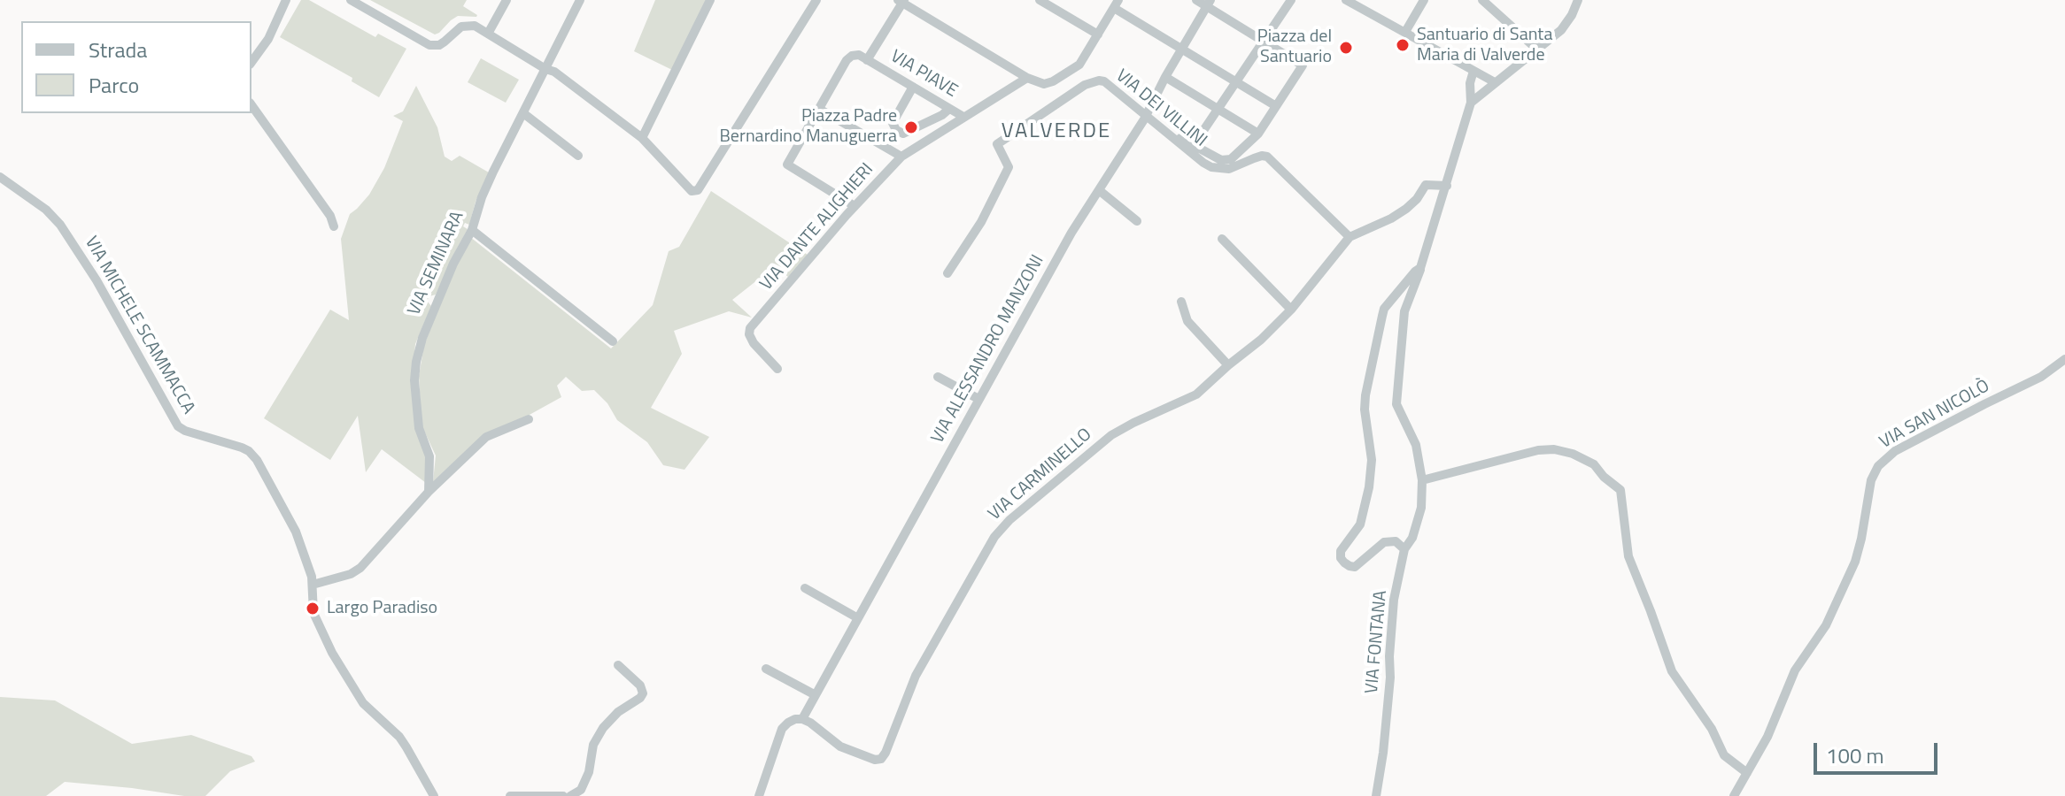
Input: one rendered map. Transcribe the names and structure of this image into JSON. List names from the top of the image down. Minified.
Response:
{"streets":{"street":["VIA PIAVE","VIA DEI VILLINI","VIA DANTE ALIGHIERI","VIA SEMINARA","VIA MICHELE SCAMMACCA","VIA ALESSANDRO MANZONI","VIA SAN NICOLÒ","VIA CARMINELLO","VIA FONTANA"]},"crossings":[["VIA PIAVE","VIA DANTE ALIGHIERI"],["VIA DEI VILLINI","VIA ALESSANDRO MANZONI"],["VIA DEI VILLINI","VIA CARMINELLO"],["VIA ALESSANDRO MANZONI","VIA CARMINELLO"]],"districts":["VALVERDE"],"places":["Santuario di Santa Maria di Valverde","Piazza del Santuario","Piazza Padre Bernardino Manuguerra","Largo Paradiso"],"legend":["Strada","Parco"],"scale_bar":"100 m"}
